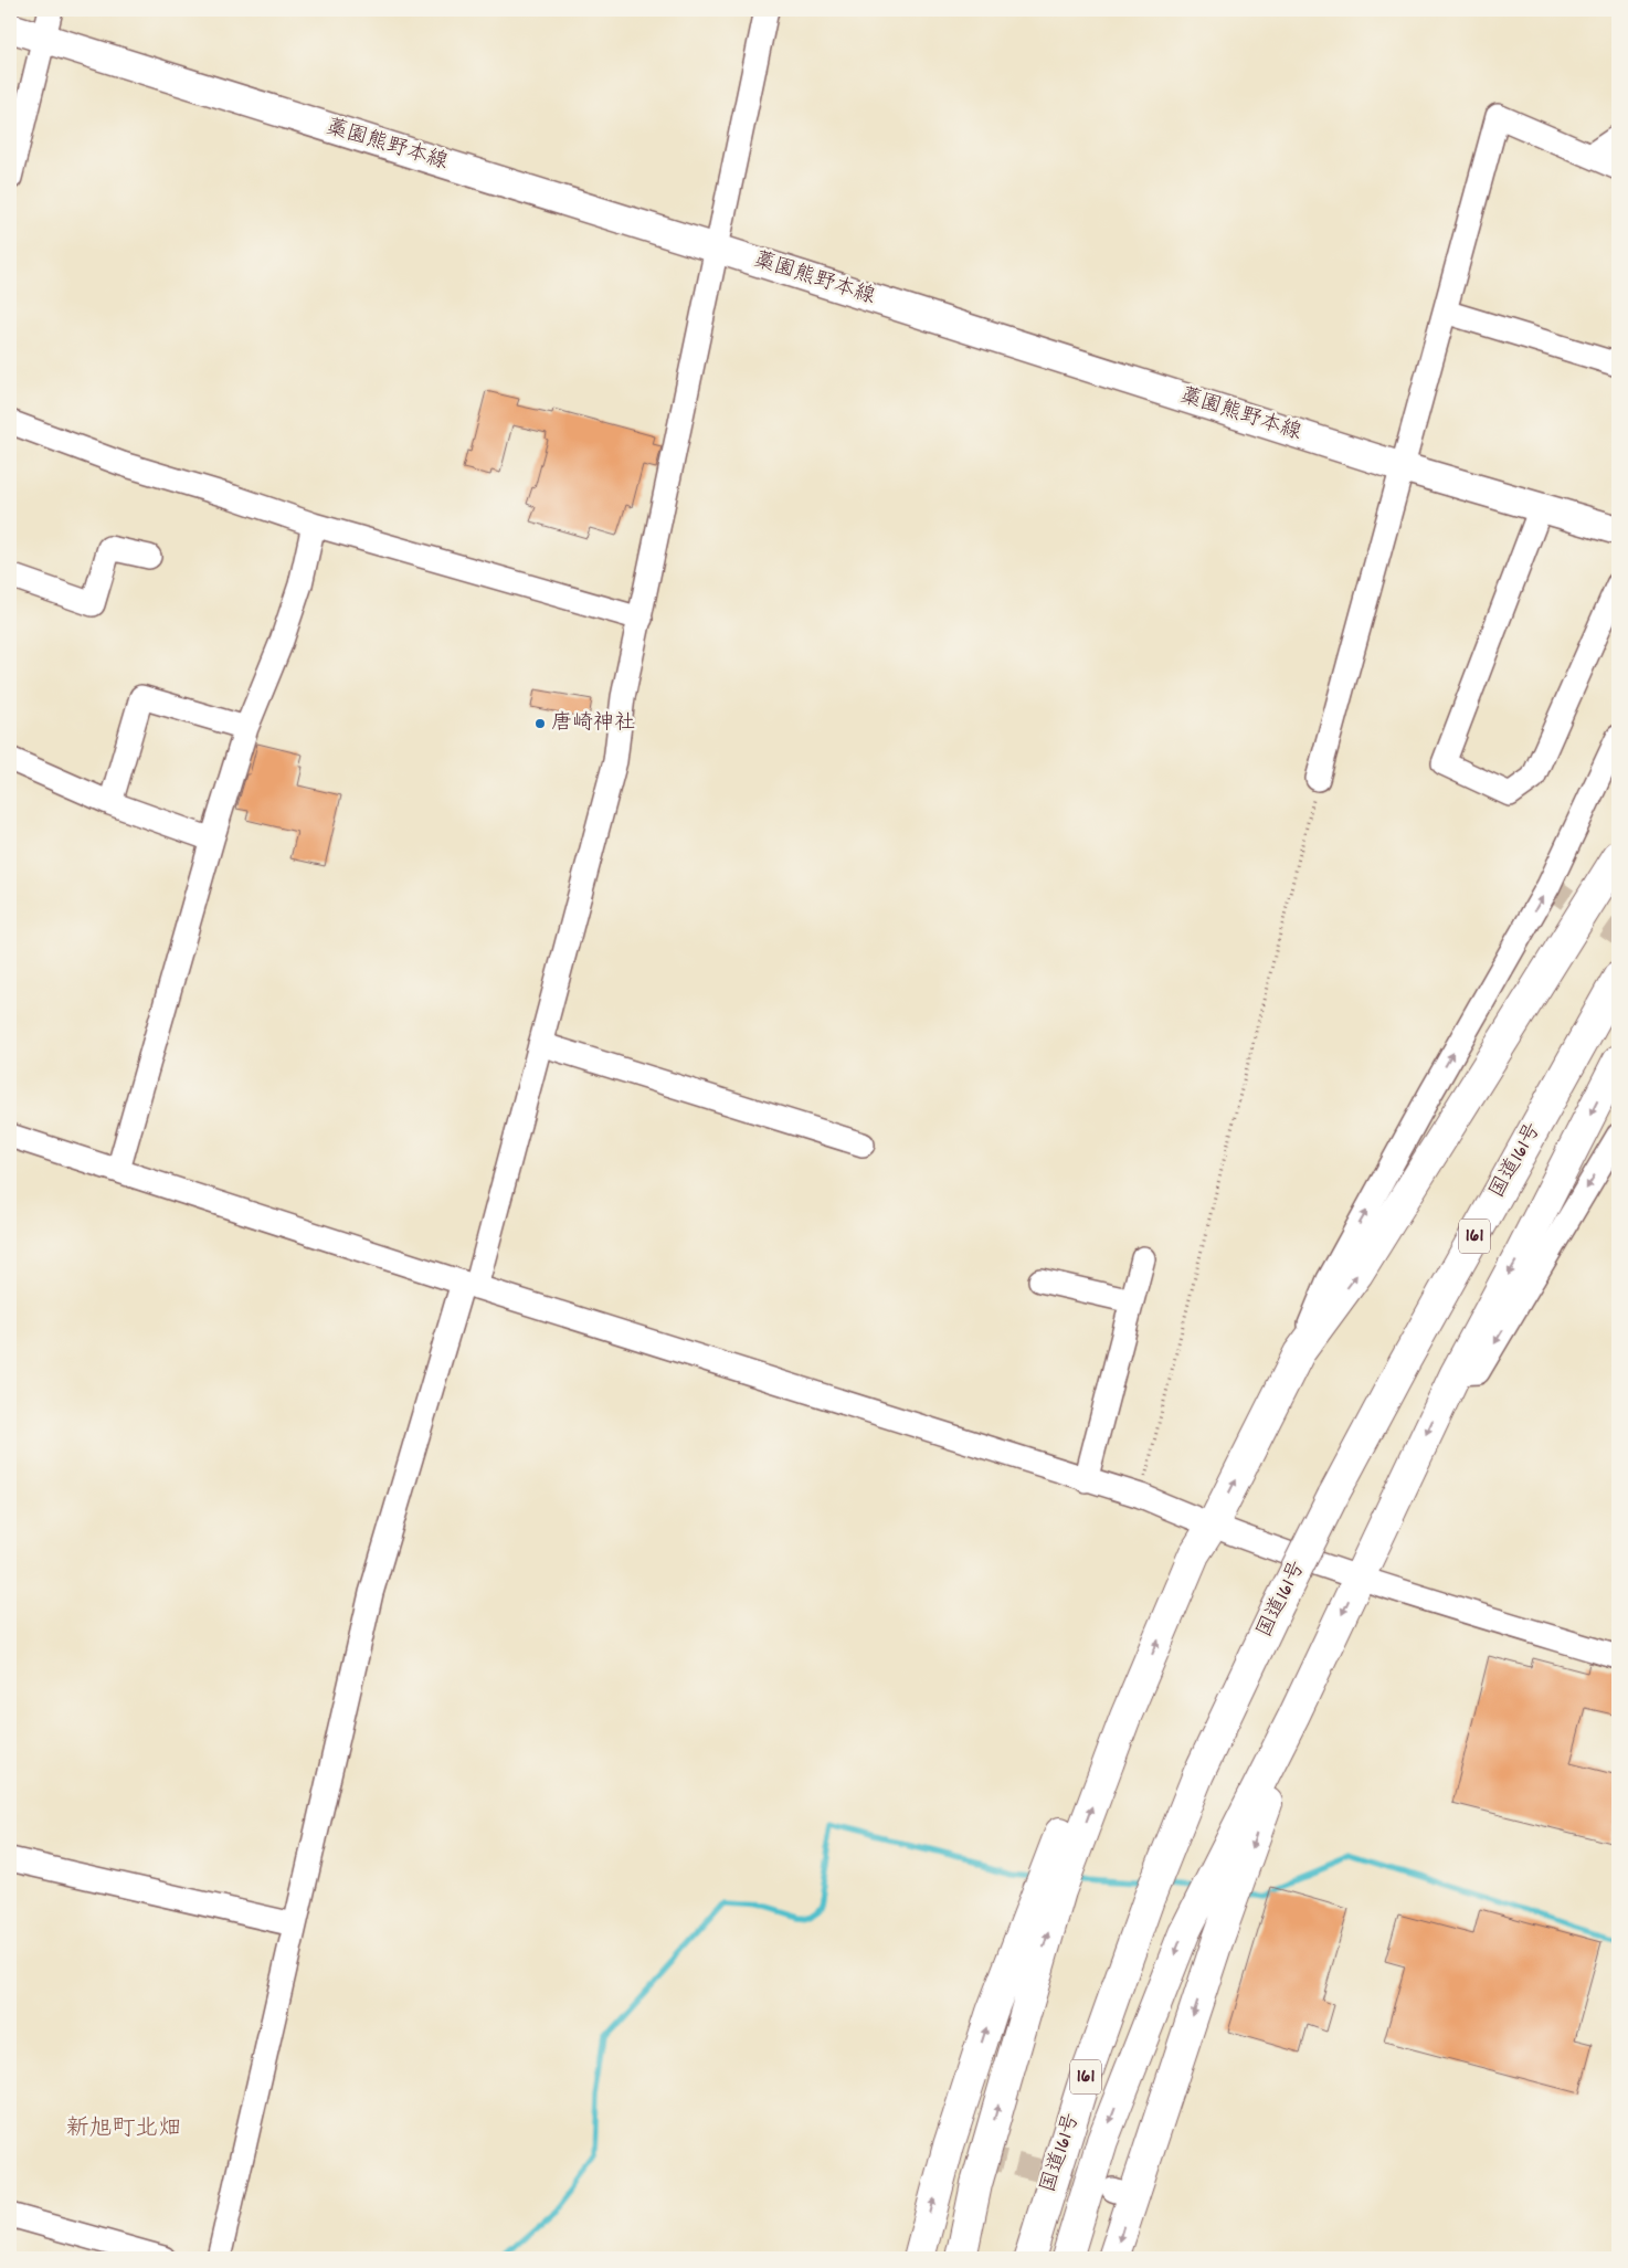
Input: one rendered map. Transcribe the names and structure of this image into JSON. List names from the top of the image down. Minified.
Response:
{"streets":{"highway":["国道161号","161"],"main road":["藁園熊野本線"]},"districts":["新旭町北畑"],"places":["唐崎神社"]}
